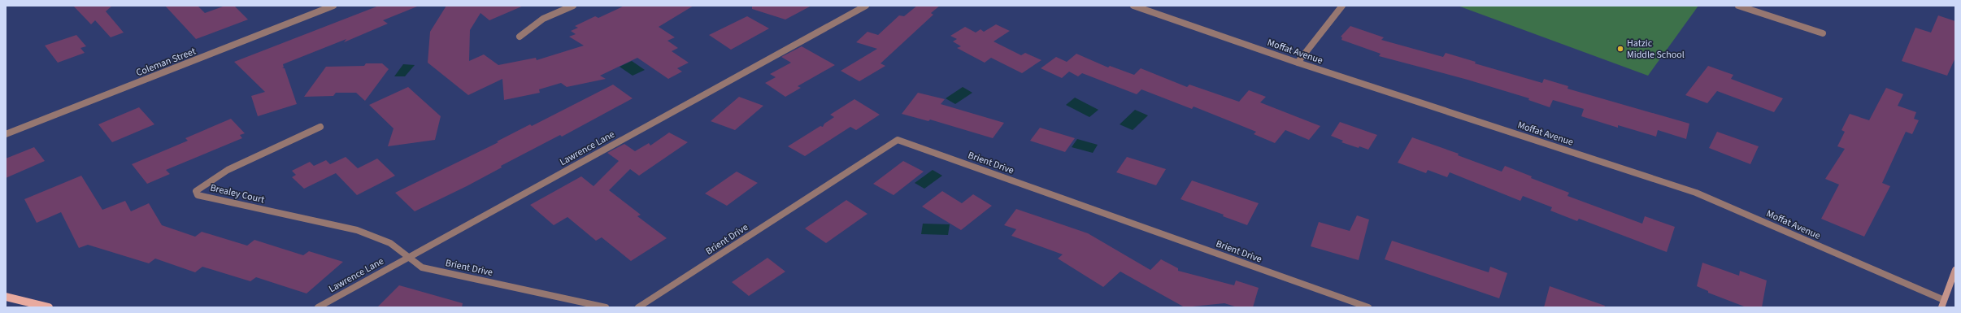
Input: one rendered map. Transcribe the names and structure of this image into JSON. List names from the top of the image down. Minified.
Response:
{"streets":{"street":["Moffat Avenue","Coleman Street","Lawrence Lane","Brient Drive","Brealey Court"]},"crossings":[["Lawrence Lane","Brient Drive"],["Lawrence Lane","Brealey Court"],["Brient Drive","Brealey Court"]],"places":["Hatzic Middle School"]}
